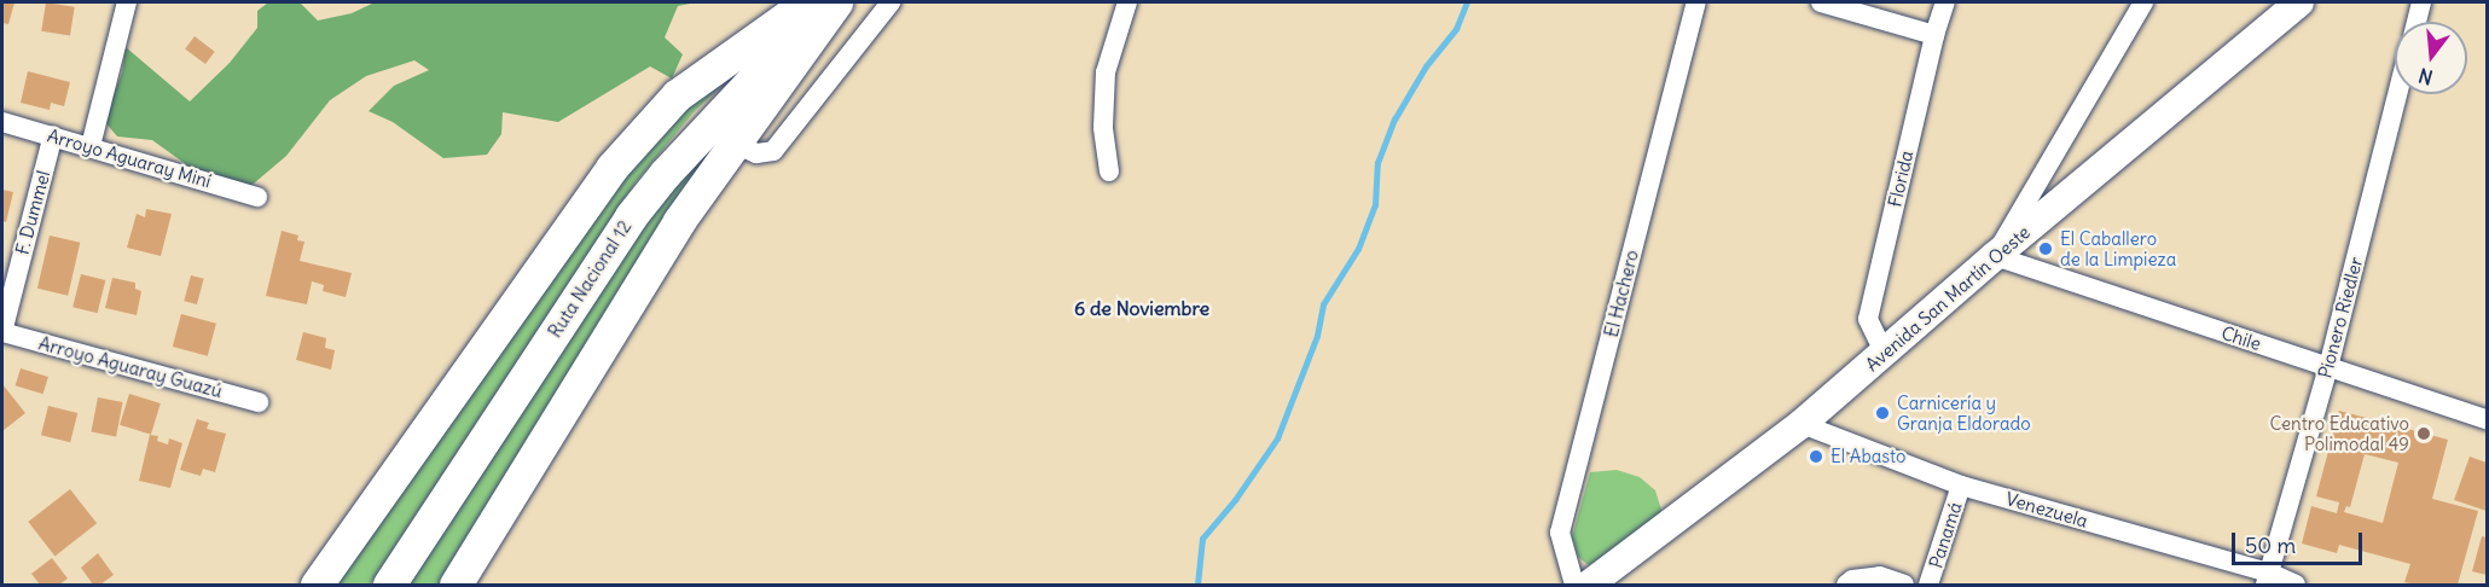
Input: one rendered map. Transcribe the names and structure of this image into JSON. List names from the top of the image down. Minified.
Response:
{"streets":{"highway":["Ruta Nacional 12"],"main road":["Avenida San Martín Oeste"],"street":["Arroyo Aguaray Miní","Florida","F. Dummel","El Hachero","Pionero Riedler","Chile","Arroyo Aguaray Guazú","Venezuela","Panamá"]},"crossings":[["Arroyo Aguaray Miní","F. Dummel"],["Florida","Avenida San Martín Oeste"],["F. Dummel","Arroyo Aguaray Guazú"],["Avenida San Martín Oeste","Chile"],["Avenida San Martín Oeste","Venezuela"],["Pionero Riedler","Chile"],["Pionero Riedler","Venezuela"],["Venezuela","Panamá"]],"districts":["6 de Noviembre"],"places":["El Caballero de la Limpieza","Carnicería y Granja Eldorado","Centro Educativo Polimodal 49","El Abasto"],"scale_bar":"50 m","north":"bottom"}
